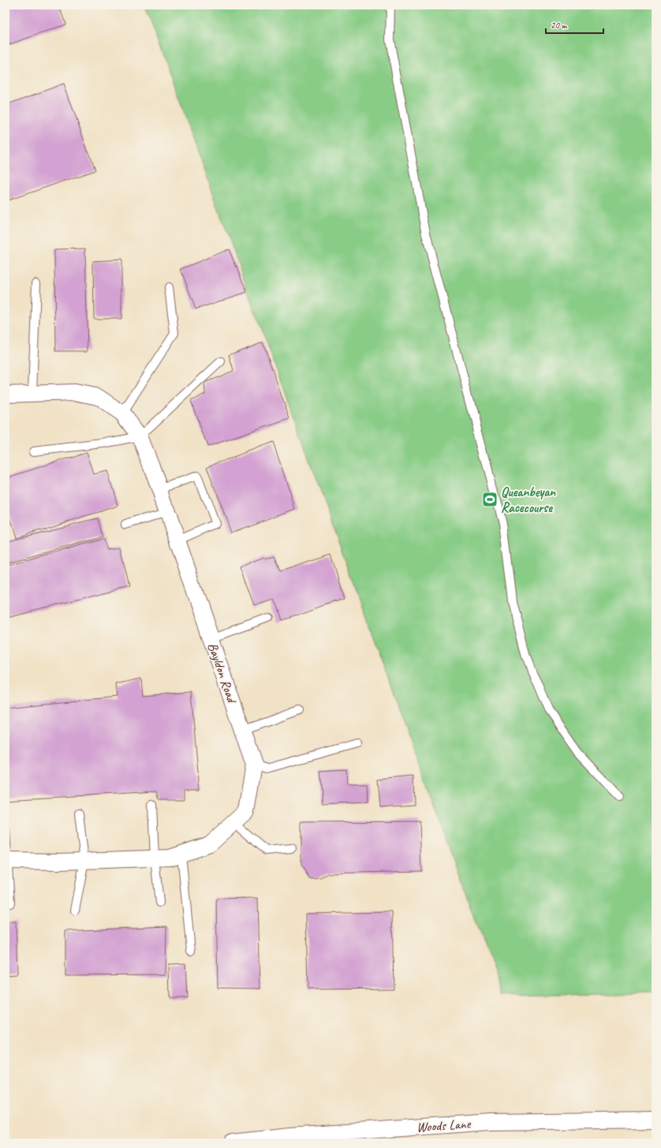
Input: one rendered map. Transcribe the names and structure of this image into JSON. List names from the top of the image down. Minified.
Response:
{"streets":{"street":["Bayldon Road","Woods Lane"]},"places":{"sports":["Queanbeyan Racecourse"]},"scale_bar":"20 m"}
